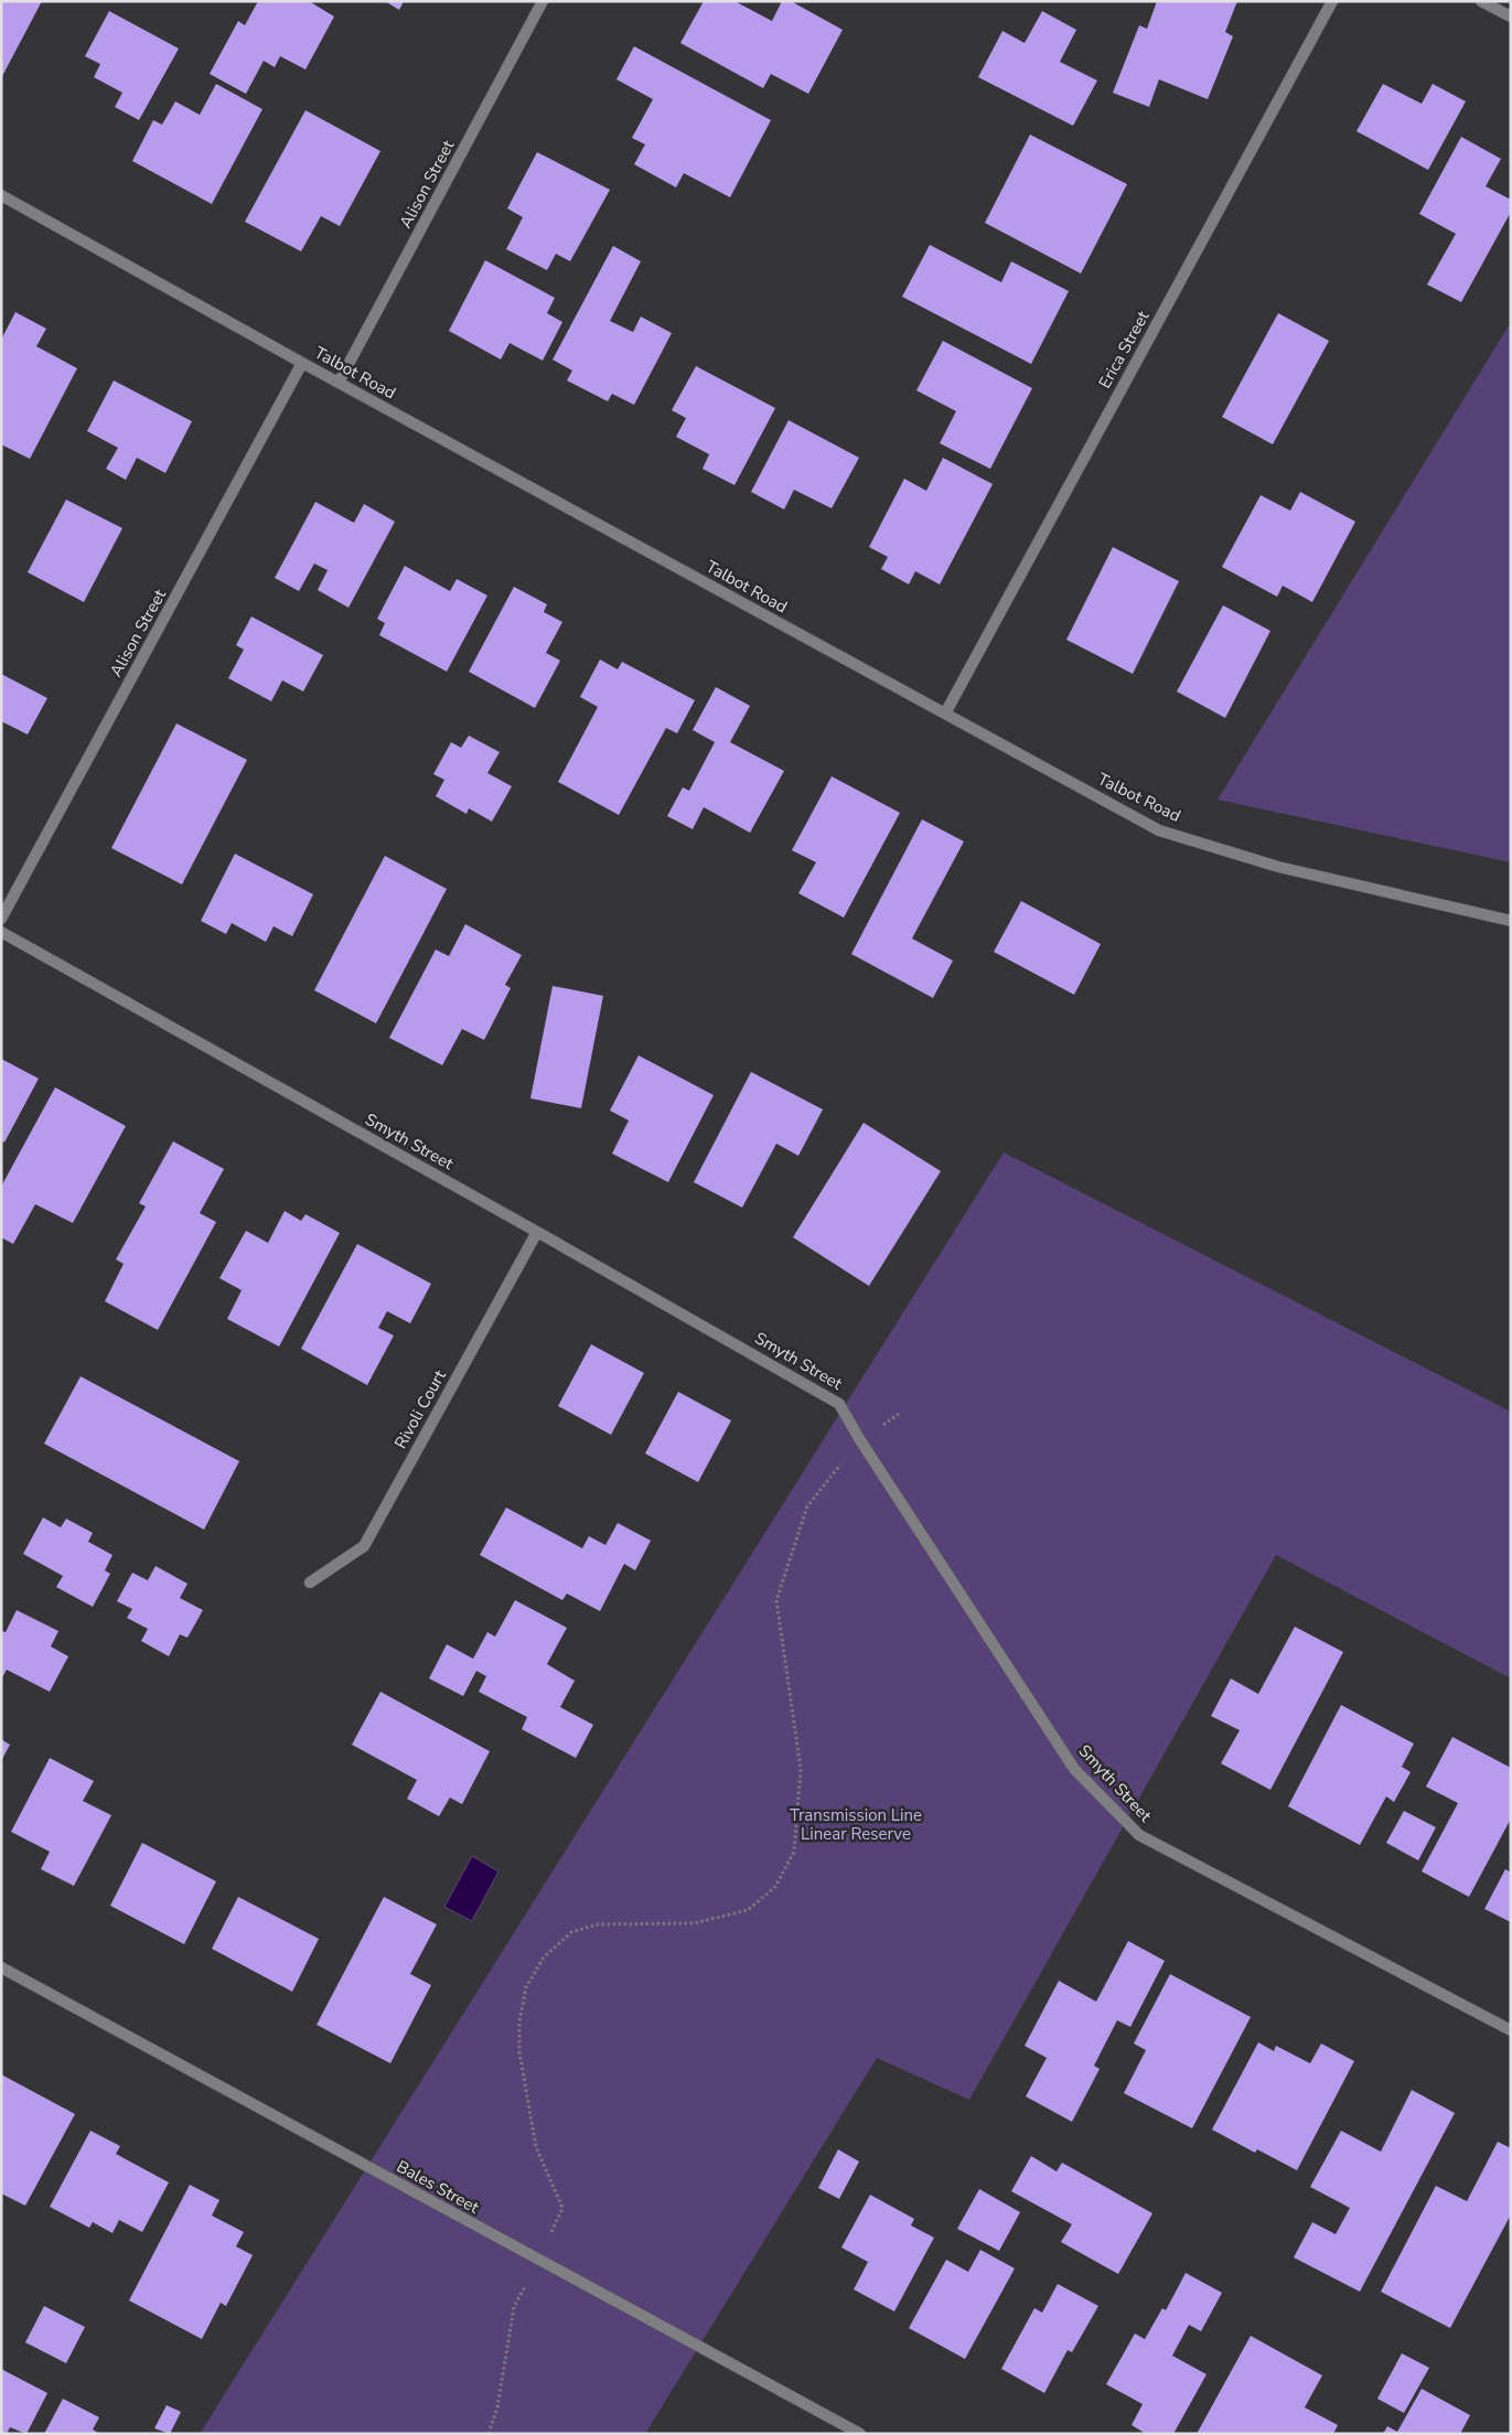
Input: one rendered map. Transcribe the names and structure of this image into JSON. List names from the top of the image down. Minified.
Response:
{"streets":{"street":["Alison Street","Erica Street","Talbot Road","Smyth Street","Rivoli Court","Bales Street"]},"crossings":[["Alison Street","Talbot Road"],["Erica Street","Talbot Road"],["Smyth Street","Rivoli Court"]],"parks":["Transmission Line Linear Reserve"]}
